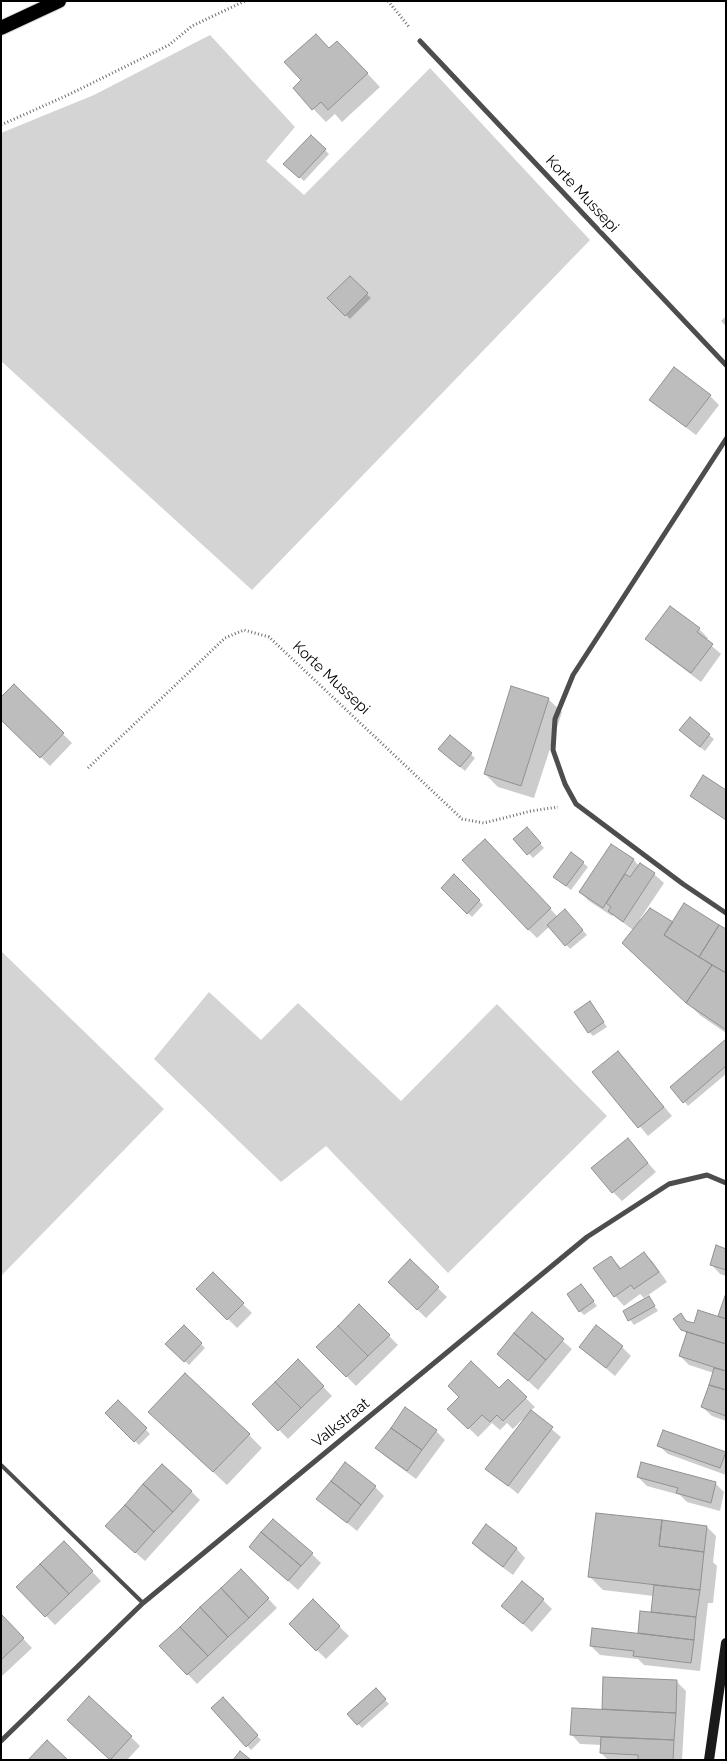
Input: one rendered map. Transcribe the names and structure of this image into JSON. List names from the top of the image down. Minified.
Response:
{"streets":{"street":["Korte Mussepi","Valkstraat"]}}
